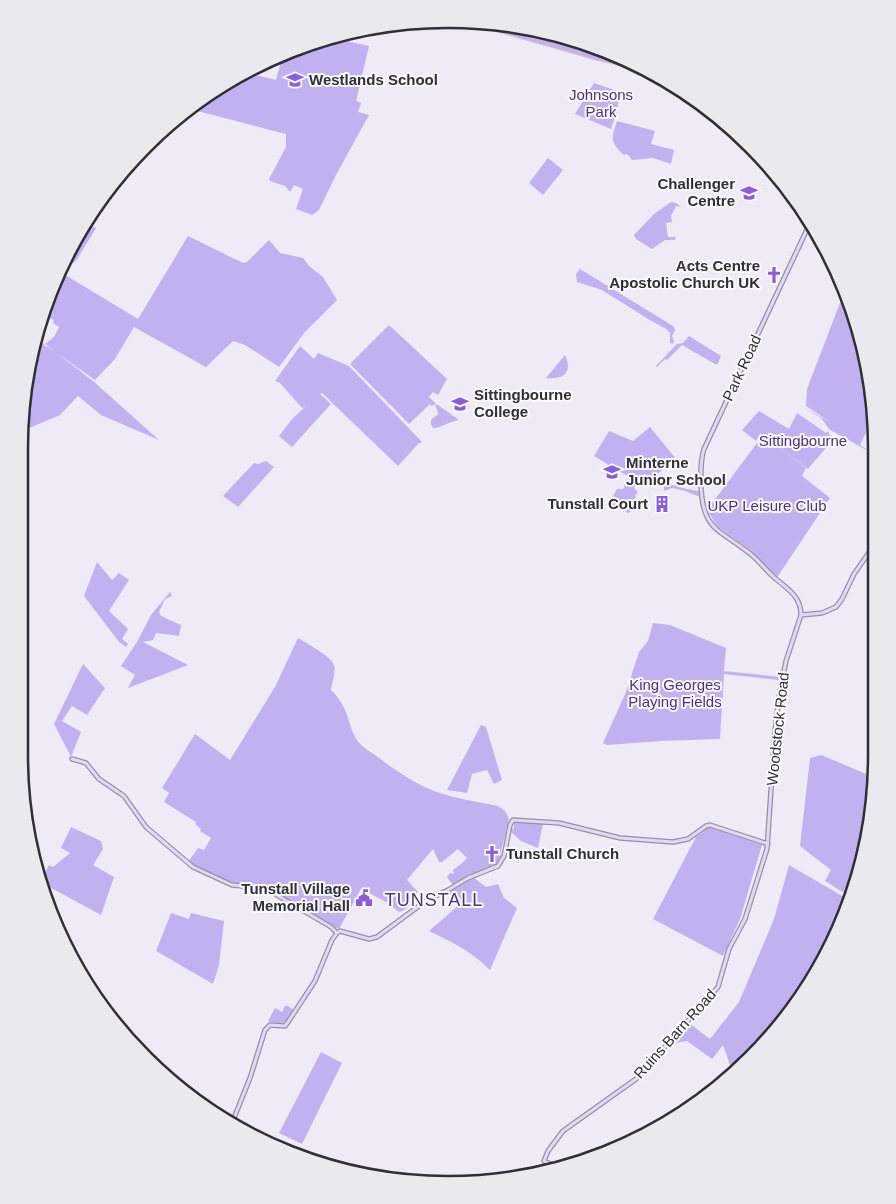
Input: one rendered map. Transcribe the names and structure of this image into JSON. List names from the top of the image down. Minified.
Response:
{"streets":{"street":["Park Road","Woodstock Road","Ruins Barn Road"]},"crossings":[["Park Road","Woodstock Road"],["Woodstock Road","Ruins Barn Road"]],"districts":["TUNSTALL"],"parks":["Johnsons Park","Sittingbourne","UKP Leisure Club","King Georges Playing Fields"],"places":{"school or university":["Westlands School","Challenger Centre","Sittingbourne College","Minterne Junior School"],"church":["Acts Centre Apostolic Church UK","Tunstall Church"],"building":["Tunstall Court"],"public building":["Tunstall Village Memorial Hall"]}}
